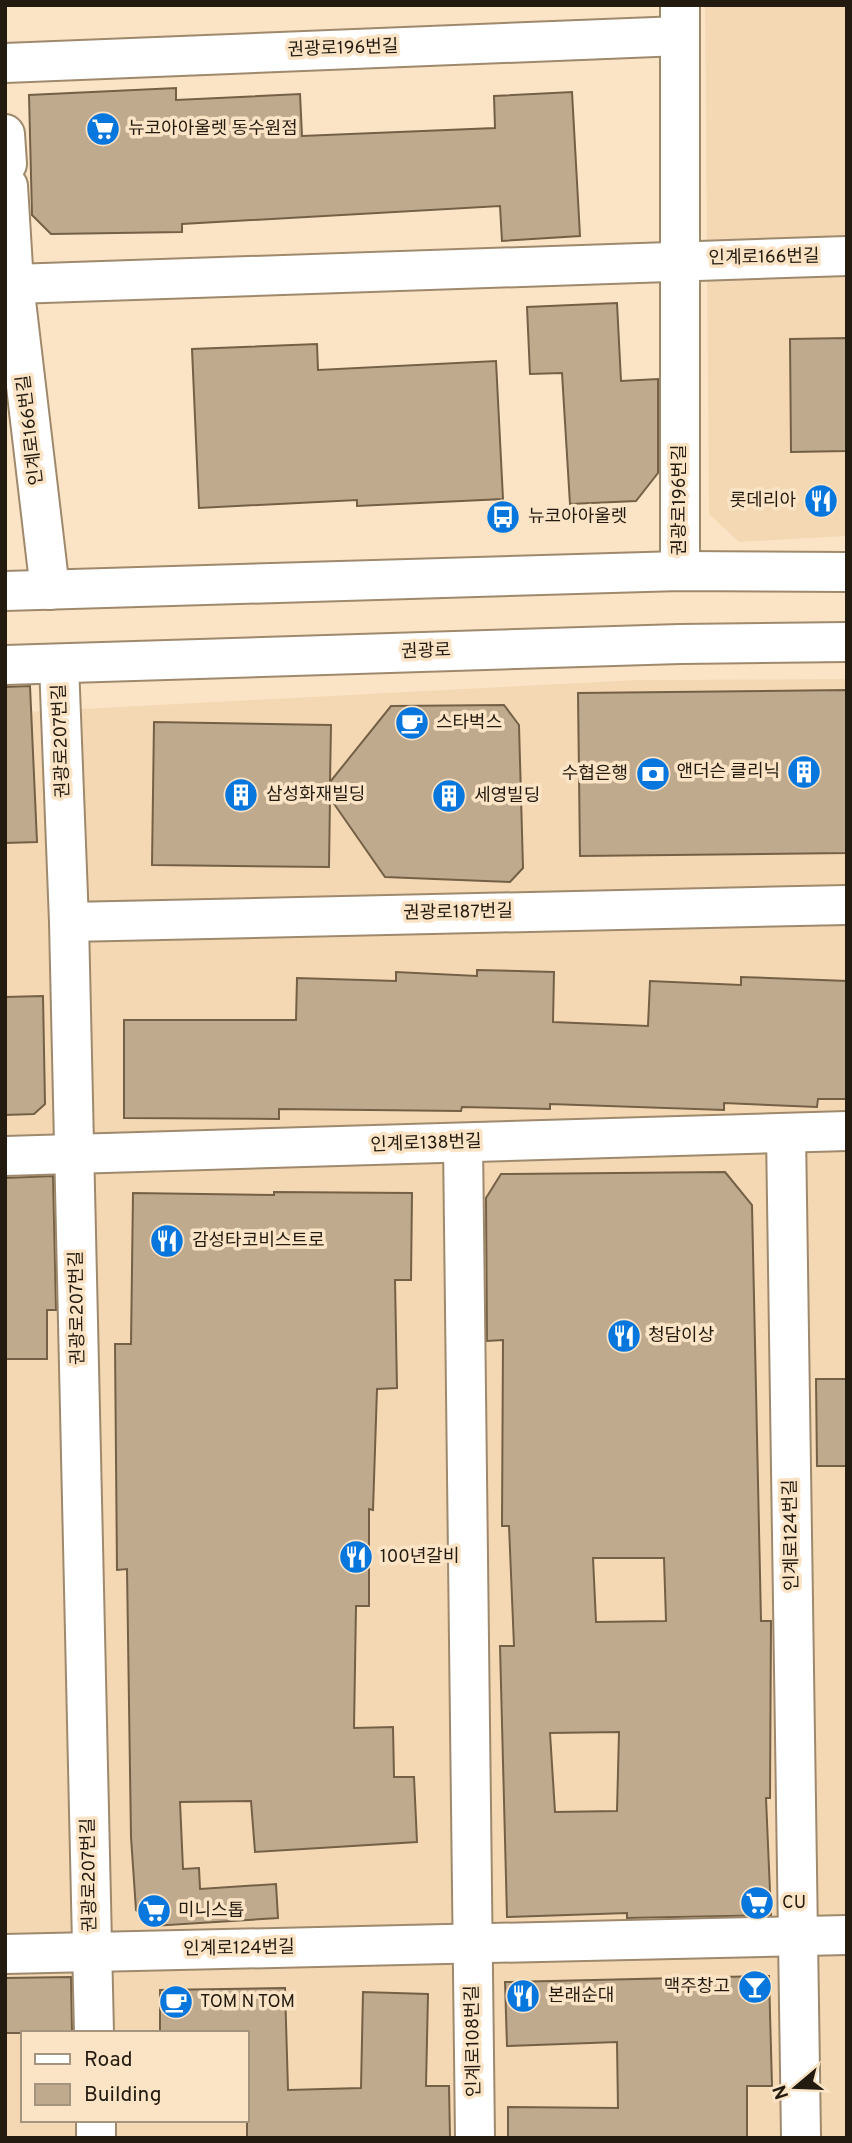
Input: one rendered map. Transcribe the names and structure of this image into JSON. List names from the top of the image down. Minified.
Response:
{"streets":{"street":["권광로196번길","인계로166번길","권광로","권광로207번길","권광로187번길","인계로138번길","인계로124번길","인계로108번길"]},"crossings":[["권광로196번길","인계로166번길"],["권광로","권광로207번길"],["권광로207번길","권광로187번길"],["권광로207번길","인계로138번길"],["권광로207번길","인계로124번길"],["인계로138번길","인계로124번길"],["인계로124번길","인계로108번길"]],"places":{"supermarket":["뉴코아아울렛 동수원점","CU","미니스톱"],"restaurant":["롯데리아","감성타코비스트로","청담이상","100년갈비","본래순대"],"bus stop":["뉴코아아울렛"],"cafe":["스타벅스","TOM N TOM"],"building":["앤더슨 클리닉","삼성화재빌딩","세영빌딩"],"bank":["수협은행"],"bar":["맥주창고"]},"legend":["Road","Building"],"north":"left"}
